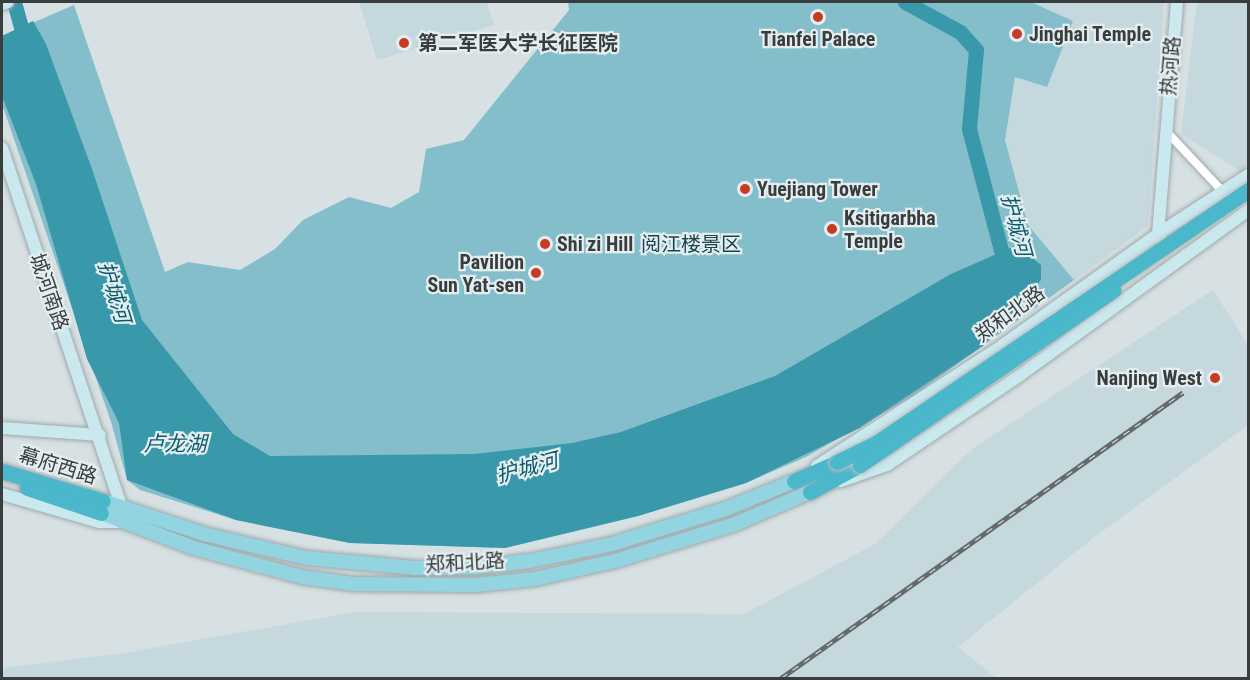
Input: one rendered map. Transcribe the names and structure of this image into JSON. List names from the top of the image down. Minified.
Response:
{"streets":{"highway":["郑和北路","幕府西路"],"main road":["热河路","城河南路"]},"crossings":[["热河路","郑和北路"],["城河南路","郑和北路"],["郑和北路","幕府西路"]],"water":["护城河","卢龙湖"],"parks":["阅江楼景区"],"places":["Tianfei Palace","Jinghai Temple","第二军医大学长征医院","Yuejiang Tower","Ksitigarbha Temple","Shi zi Hill","Pavilion Sun Yat-sen","Nanjing West"]}
